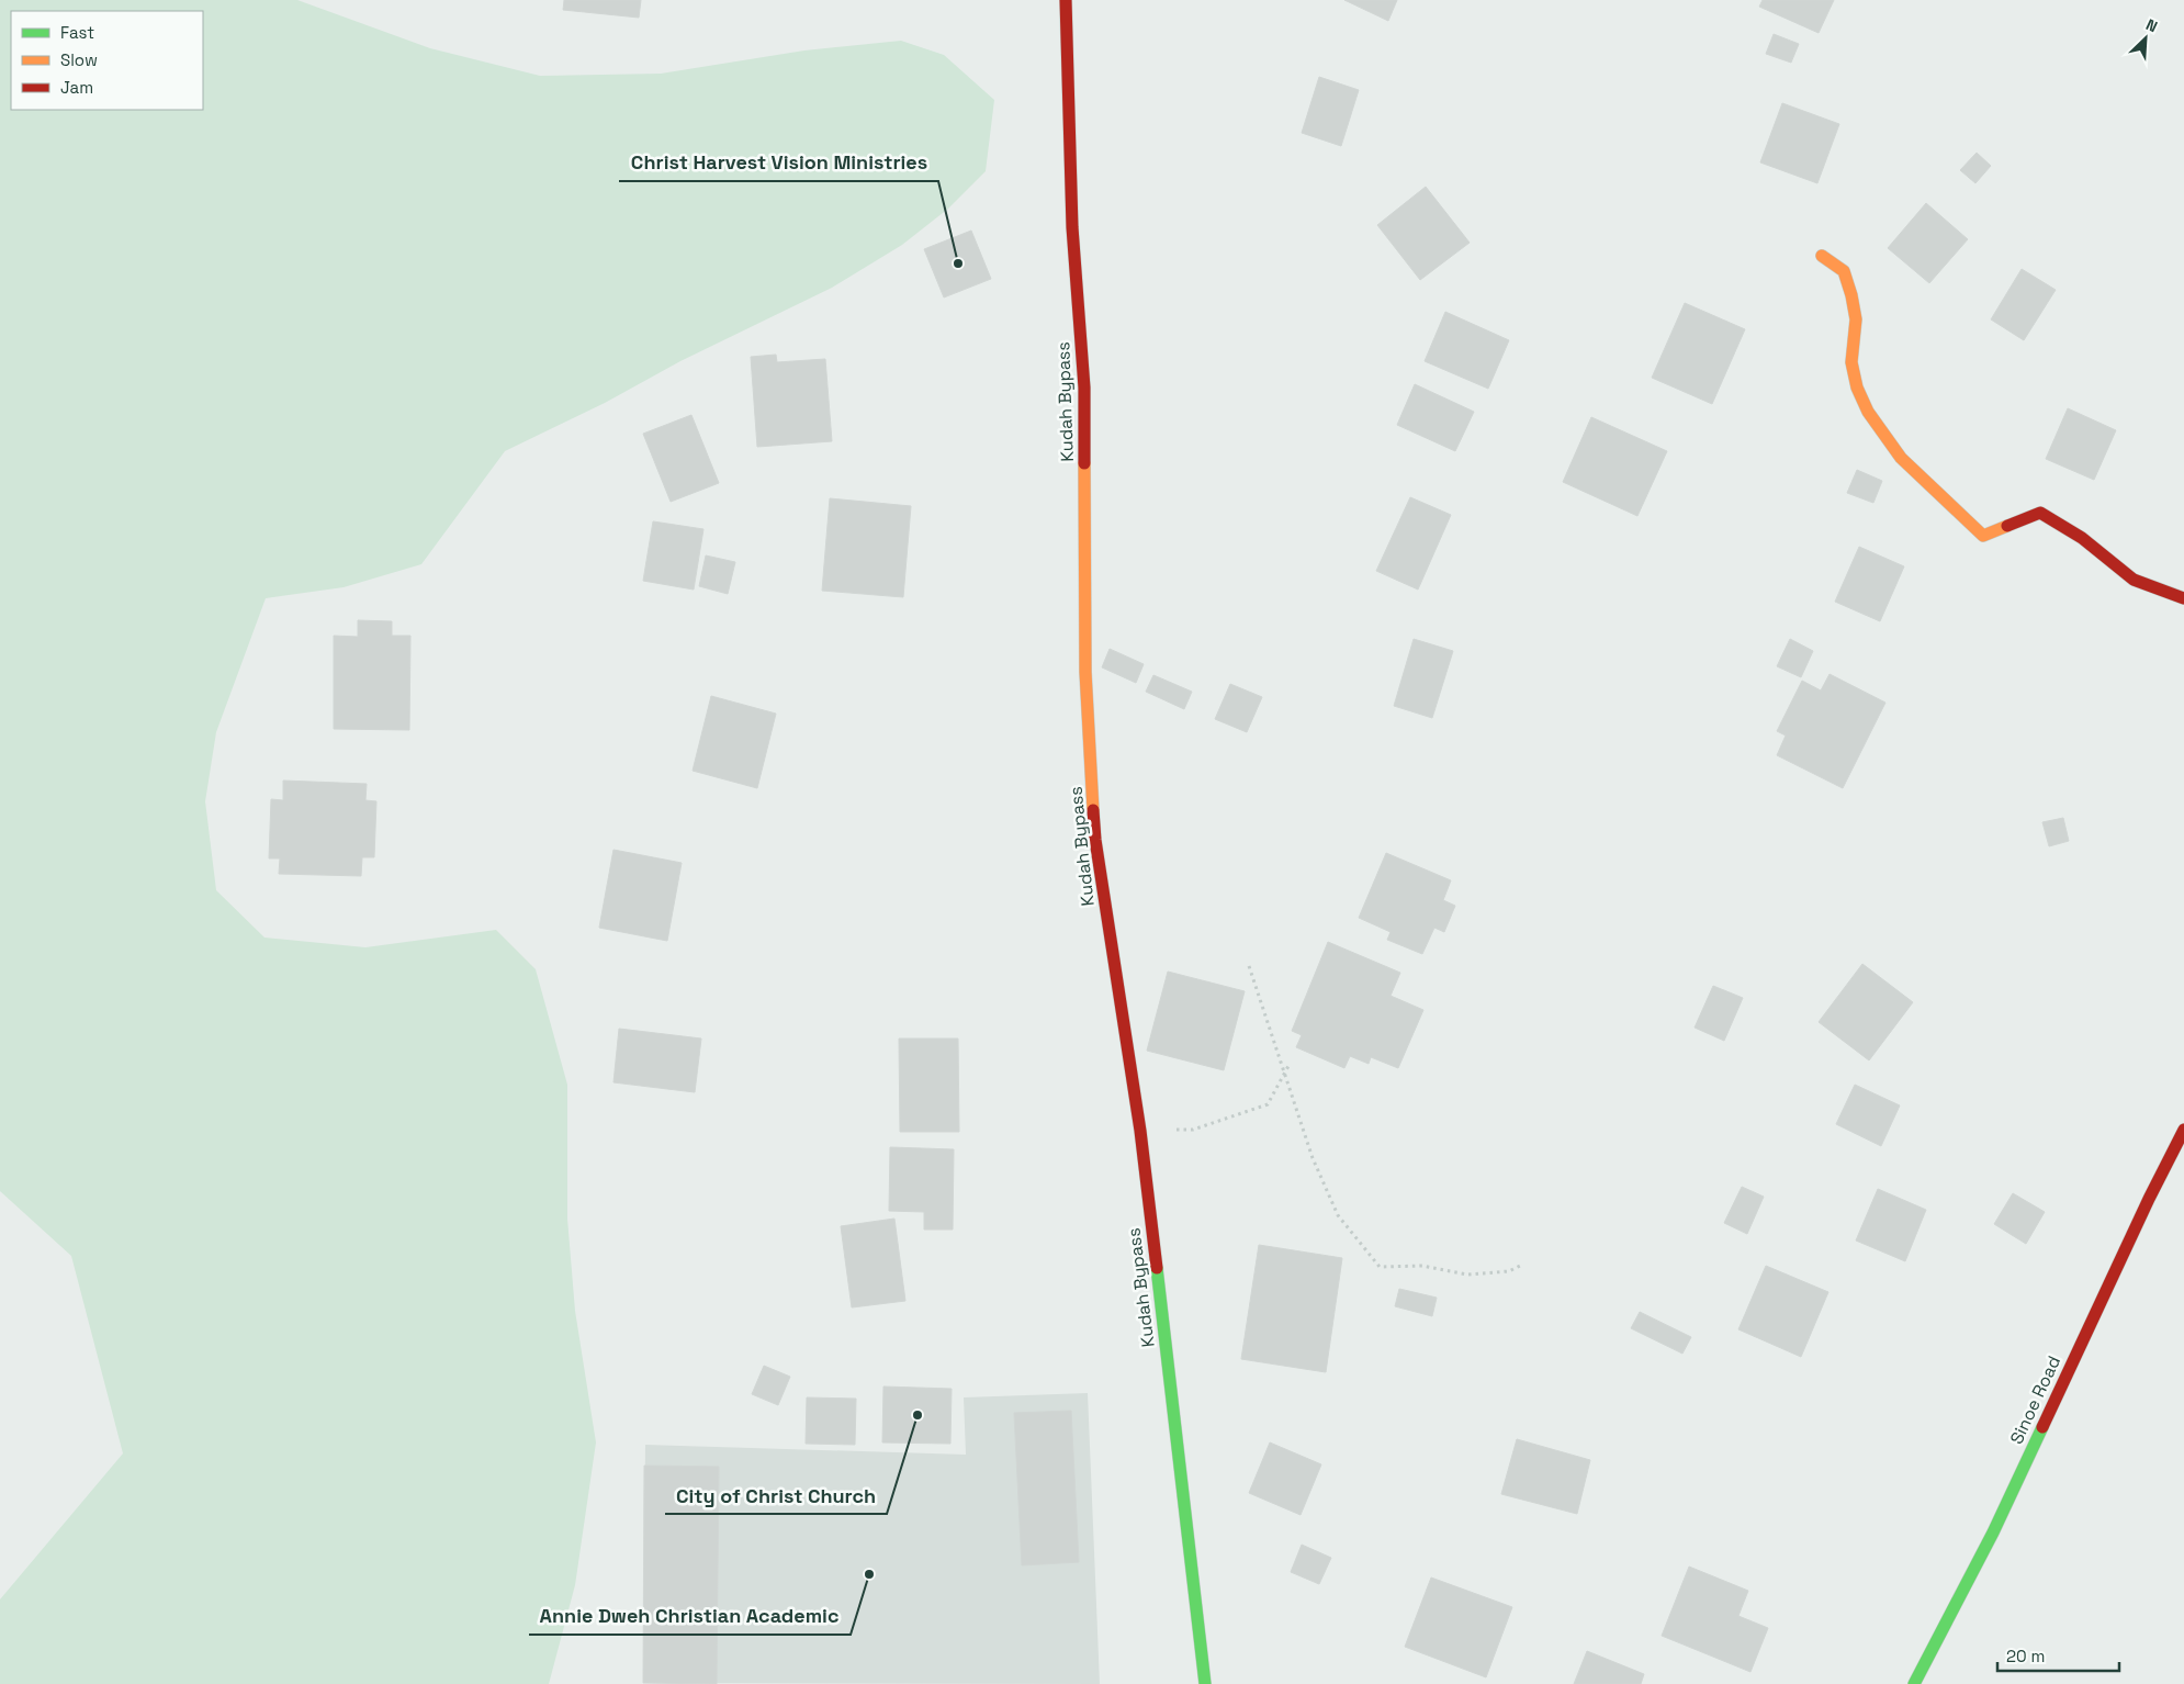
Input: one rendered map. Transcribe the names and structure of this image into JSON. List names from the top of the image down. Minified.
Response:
{"streets":{"main road":["Kudah Bypass","Sinoe Road"]},"places":["Christ Harvest Vision Ministries","City of Christ Church","Annie Dweh Christian Academic"],"legend":["Fast","Slow","Jam"],"scale_bar":"20 m","north":"top right"}
